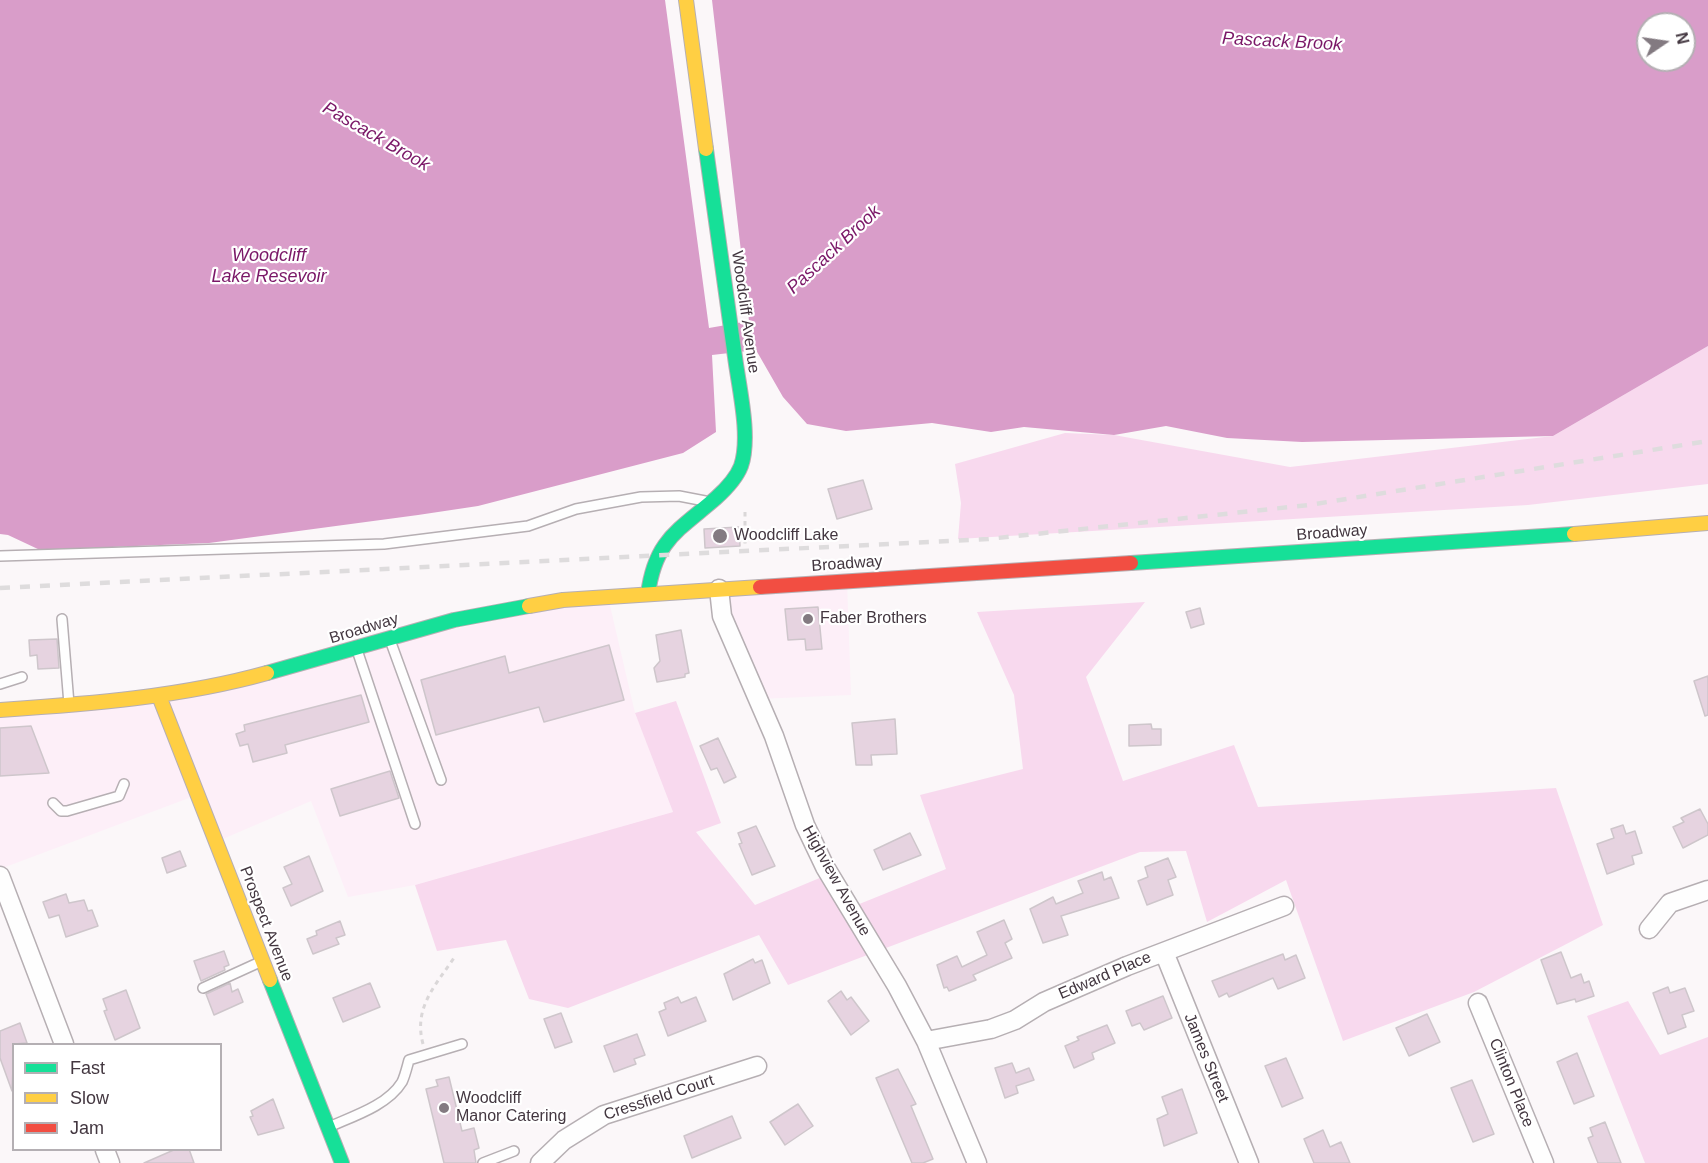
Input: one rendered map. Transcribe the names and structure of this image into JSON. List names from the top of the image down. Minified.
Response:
{"streets":{"main road":["Woodcliff Avenue","Broadway","Prospect Avenue"],"street":["Highview Avenue","Edward Place","James Street","Clinton Place","Cressfield Court"]},"crossings":[["Woodcliff Avenue","Broadway"],["Broadway","Highview Avenue"],["Broadway","Prospect Avenue"],["Highview Avenue","Edward Place"],["Edward Place","James Street"]],"water":["Pascack Brook","Woodcliff Lake Resevoir"],"places":["Woodcliff Lake","Faber Brothers","Woodcliff Manor Catering"],"legend":["Fast","Slow","Jam"],"north":"right"}
